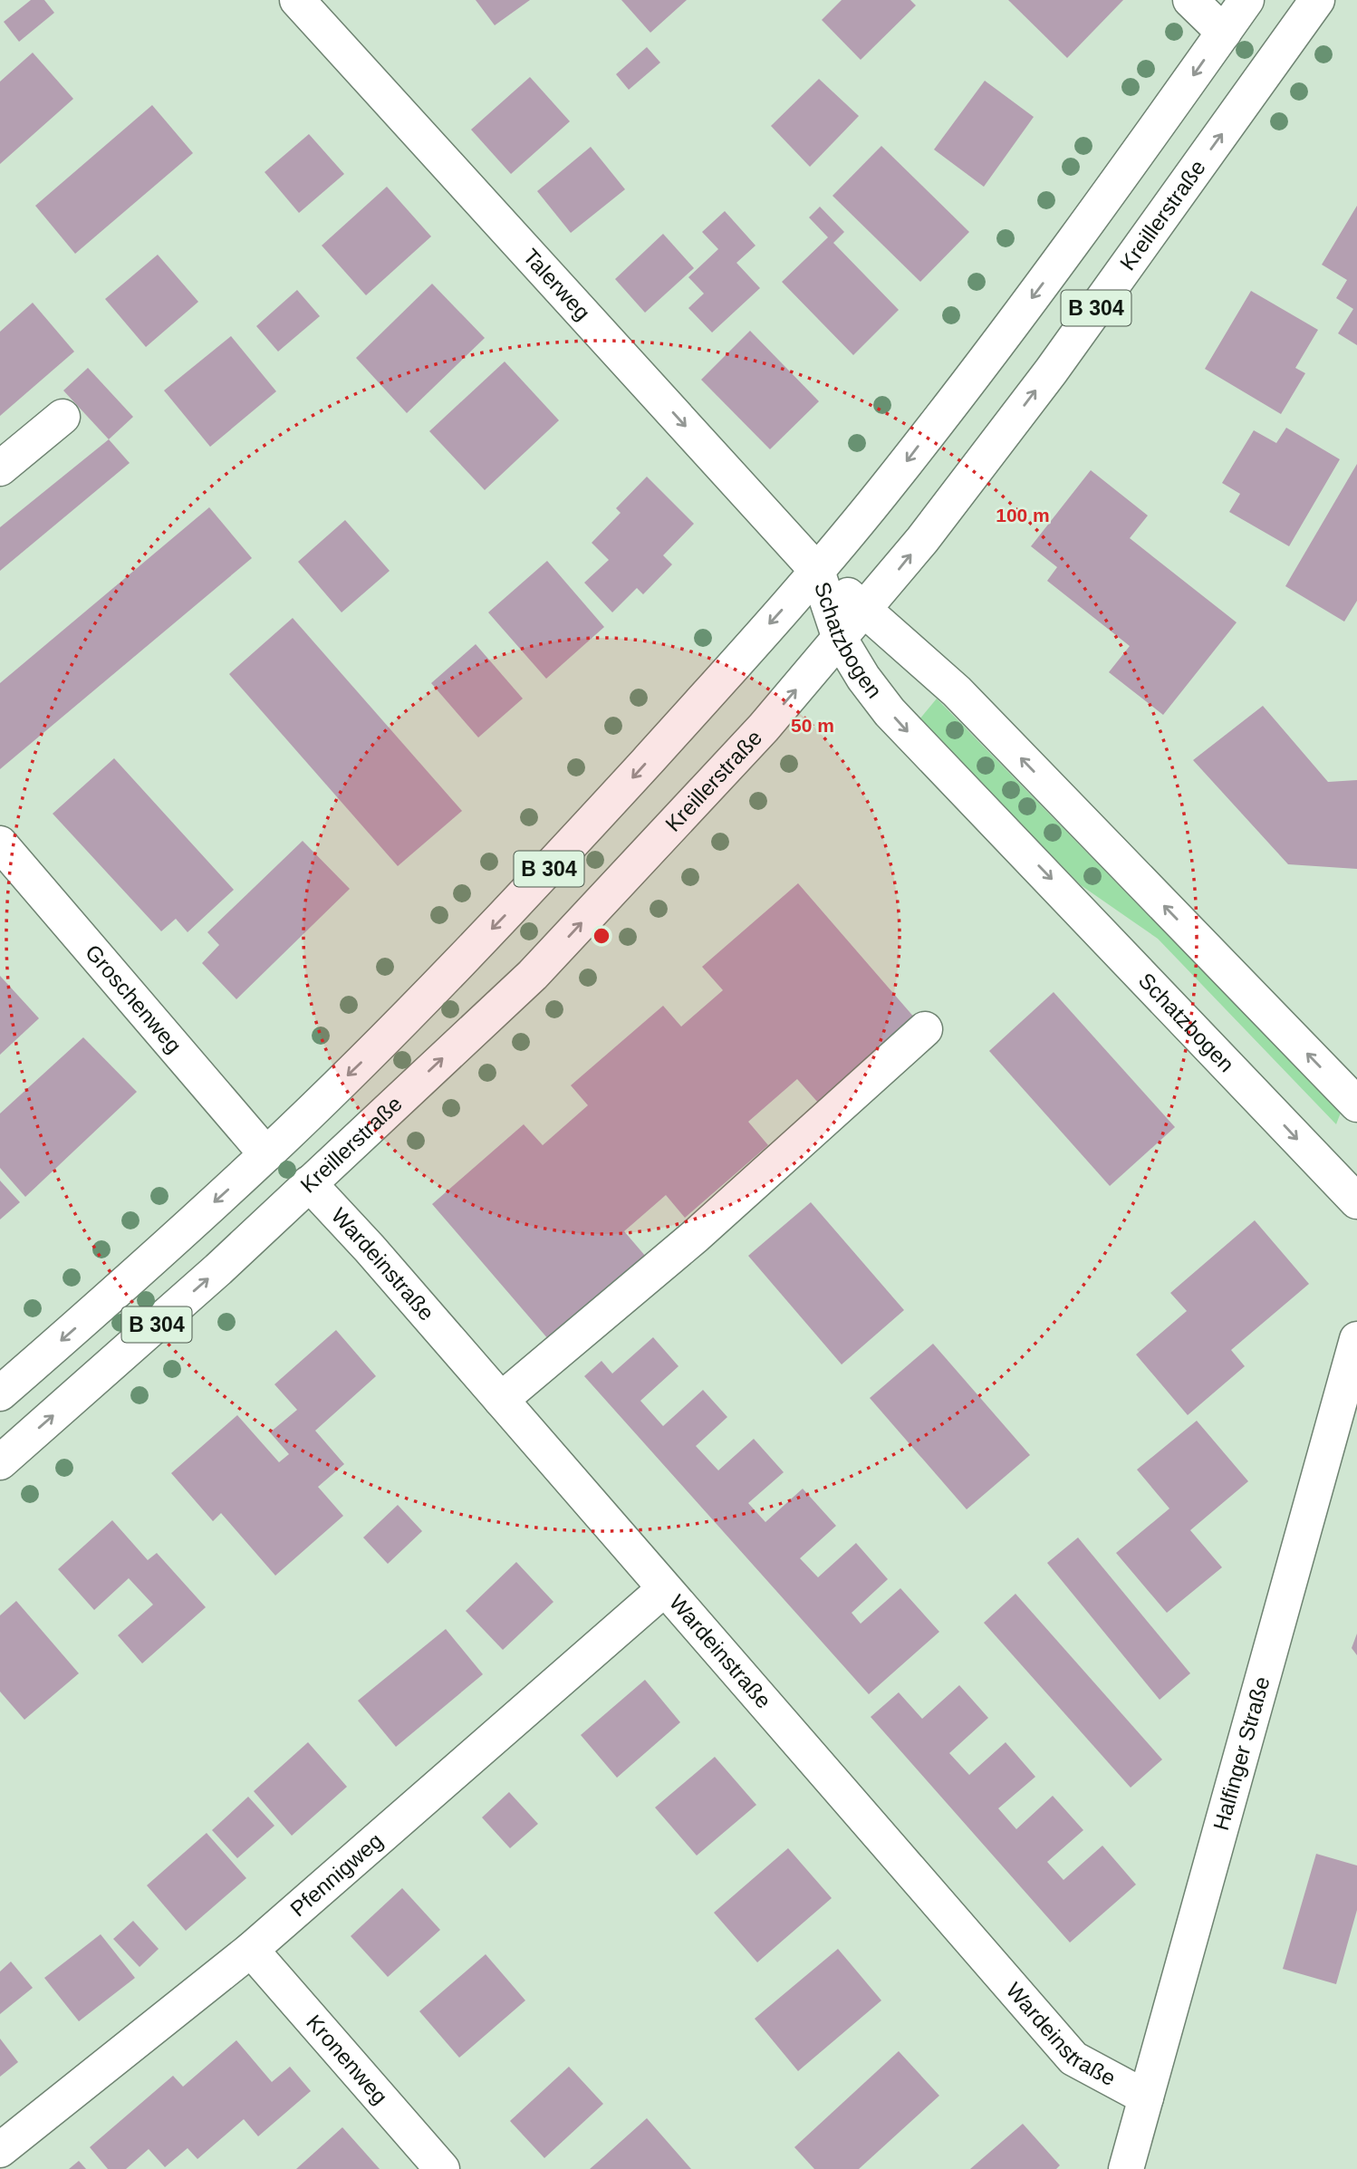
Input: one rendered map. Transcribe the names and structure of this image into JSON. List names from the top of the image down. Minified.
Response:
{"streets":{"main road":["Kreillerstraße","Talerweg","B 304","Schatzbogen","Groschenweg","Wardeinstraße","Halfinger Straße","Pfennigweg","Kronenweg"]},"crossings":[["Kreillerstraße","Schatzbogen"],["Kreillerstraße","Wardeinstraße"],["Talerweg","B 304"],["Talerweg","Schatzbogen"],["B 304","Schatzbogen"],["B 304","Groschenweg"],["Wardeinstraße","Halfinger Straße"],["Wardeinstraße","Pfennigweg"],["Pfennigweg","Kronenweg"]],"one_way":["Talerweg"],"rings":["100 m","50 m"]}
